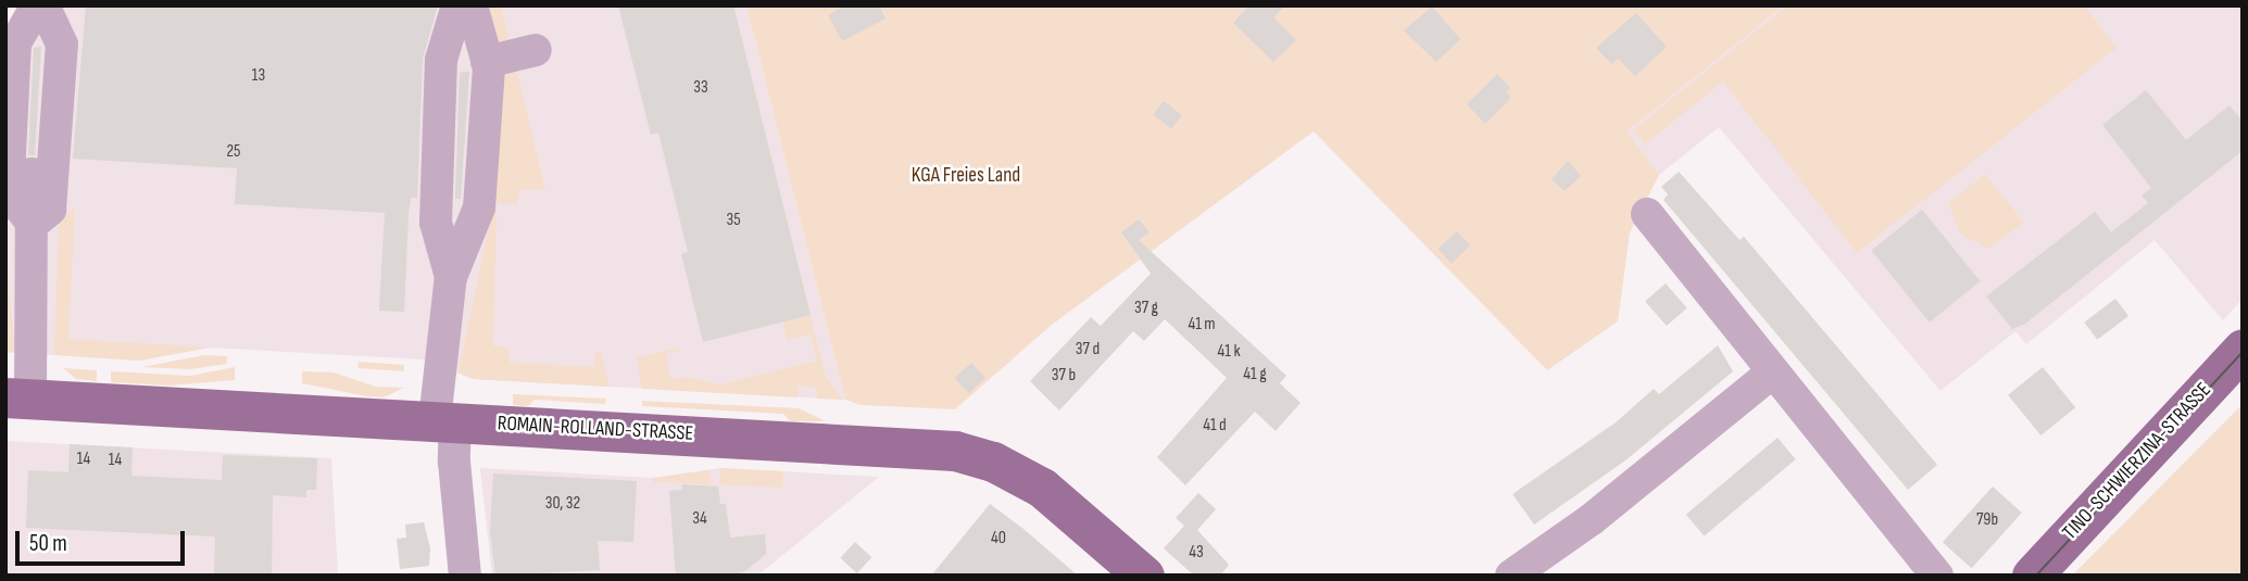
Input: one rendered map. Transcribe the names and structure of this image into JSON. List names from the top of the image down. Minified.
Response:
{"streets":{"main road":["ROMAIN-ROLLAND-STRASSE","TINO-SCHWIERZINA-STRASSE"]},"parks":["KGA Freies Land"],"house_numbers":["13","33","25","35","37 g","41 m","37 d","41 k","41 g","37 b","41 d","14","14","30, 32","34","79b","40","43"],"scale_bar":"50 m"}
